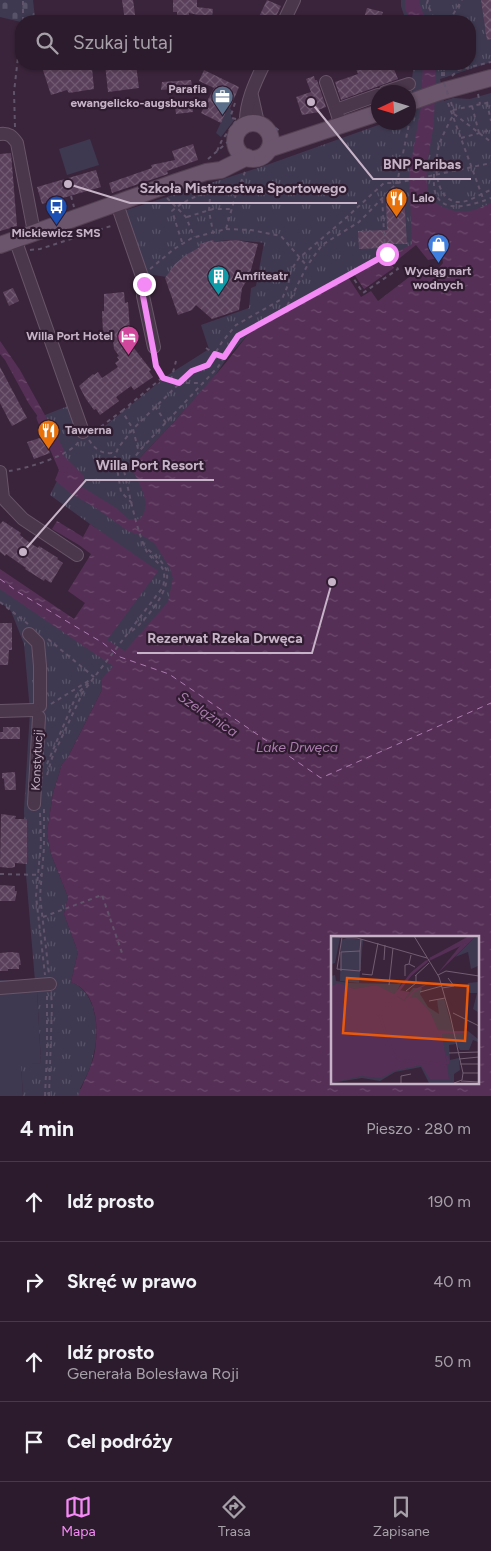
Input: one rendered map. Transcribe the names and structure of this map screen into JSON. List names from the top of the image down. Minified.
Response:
{"streets":{"street":["Konstytucji"]},"water":["Szelążnica","Lake Drwęca"],"places":{"other":["BNP Paribas","Szkoła Mistrzostwa Sportowego","Willa Port Resort","Rezerwat Rzeka Drwęca"],"office":["Parafia ewangelicko-augsburska"],"restaurant":["Lalo","Tawerna"],"bus stop":["Mickiewicz SMS"],"shop":["Wyciąg nart wodnych"],"building":["Amfiteatr"],"hotel":["Willa Port Hotel"]},"north":"left","page":{"search":"Szukaj tutaj","heading":["4 min","Pieszo · 280 m"],"list":[["Idź prosto","190 m"],["Skręć w prawo","40 m"],["Idź prosto","Generała Bolesława Roji","50 m"],"Cel podróży"],"nav":["Mapa","Trasa","Zapisane"]}}
